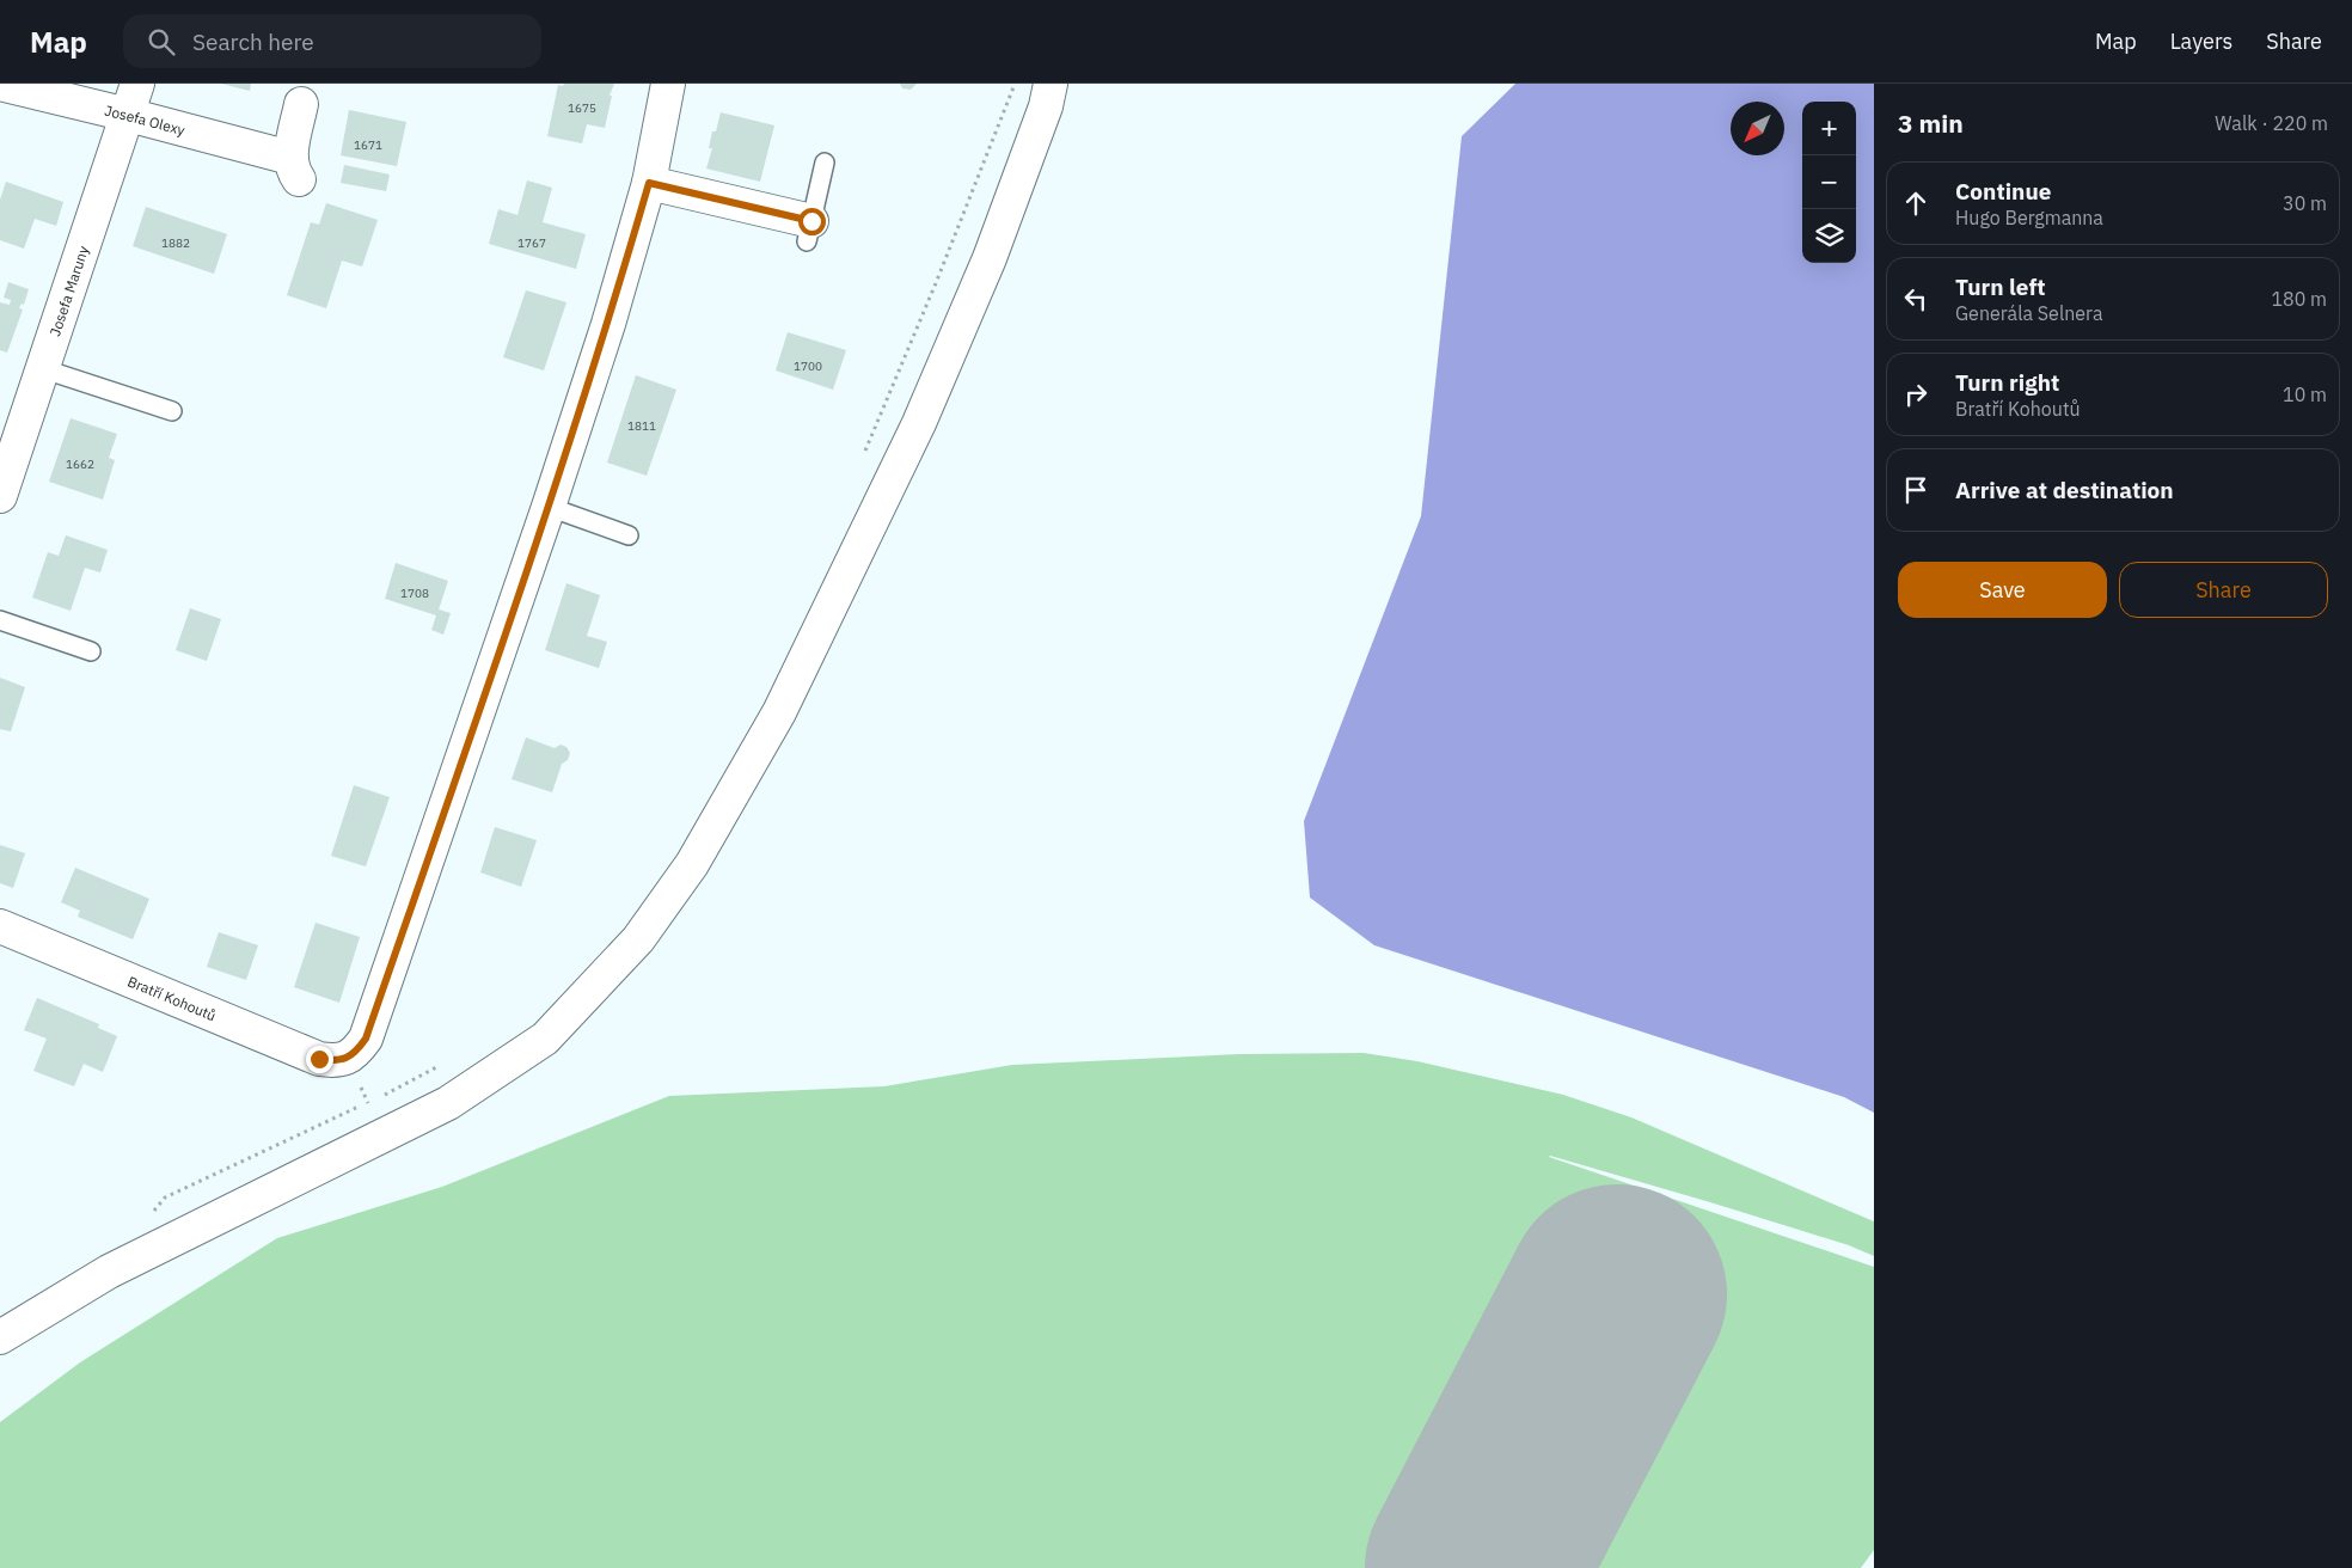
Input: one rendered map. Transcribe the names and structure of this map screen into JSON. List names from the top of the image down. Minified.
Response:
{"streets":{"street":["Josefa Olexy","Josefa Maruny","Bratří Kohoutů"]},"crossings":[["Josefa Olexy","Josefa Maruny"]],"house_numbers":["1675","1671","1882","1767","1700","1811","1662","1708"],"north":"bottom left","page":{"header":"Map","search":"Search here","nav":["Map","Layers","Share"],"heading":["3 min","Walk · 220 m"],"map_buttons":["+","−"],"list":[["Continue","Hugo Bergmanna","30 m"],["Turn left","Generála Selnera","180 m"],["Turn right","Bratří Kohoutů","10 m"],"Arrive at destination"],"buttons":["Save","Share"]}}
